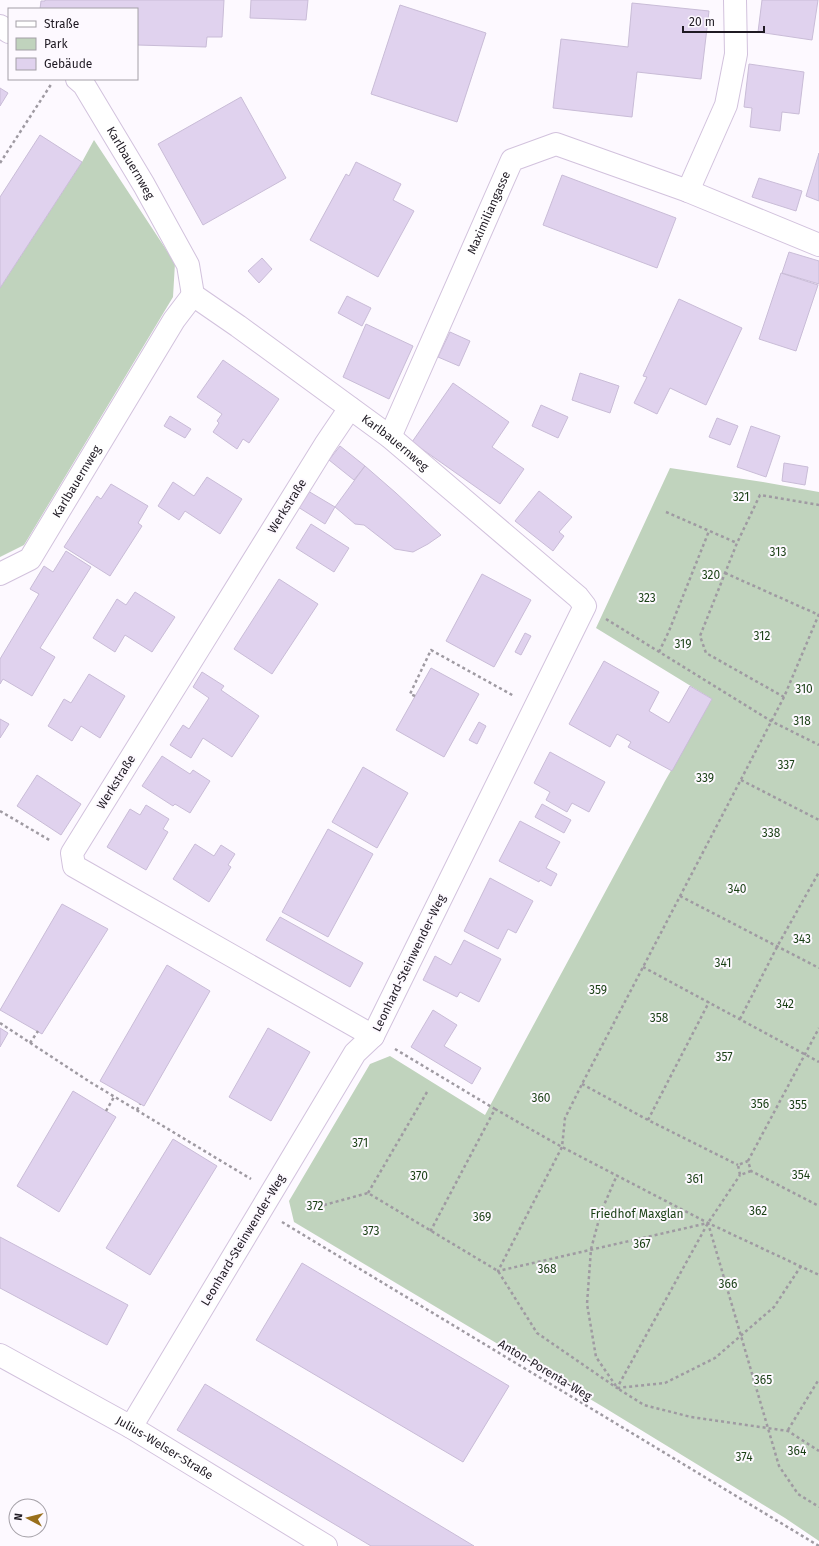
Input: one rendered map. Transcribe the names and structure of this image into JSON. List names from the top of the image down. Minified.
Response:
{"streets":{"street":["Karlbauernweg","Maximiliangasse","Werkstraße","Leonhard-Steinwender-Weg","Julius-Welser-Straße"],"path":["Anton-Porenta-Weg"]},"crossings":[["Karlbauernweg","Maximiliangasse"],["Karlbauernweg","Werkstraße"],["Karlbauernweg","Leonhard-Steinwender-Weg"],["Leonhard-Steinwender-Weg","Anton-Porenta-Weg"],["Leonhard-Steinwender-Weg","Julius-Welser-Straße"]],"parks":["321","313","320","323","312","319","310","318","337","339","338","340","343","341","359","342","358","357","360","356","355","371","354","370","361","372","362","Friedhof Maxglan","369","373","367","368","366","365","364","374"],"legend":["Straße","Park","Gebäude"],"scale_bar":"20 m","north":"left"}
